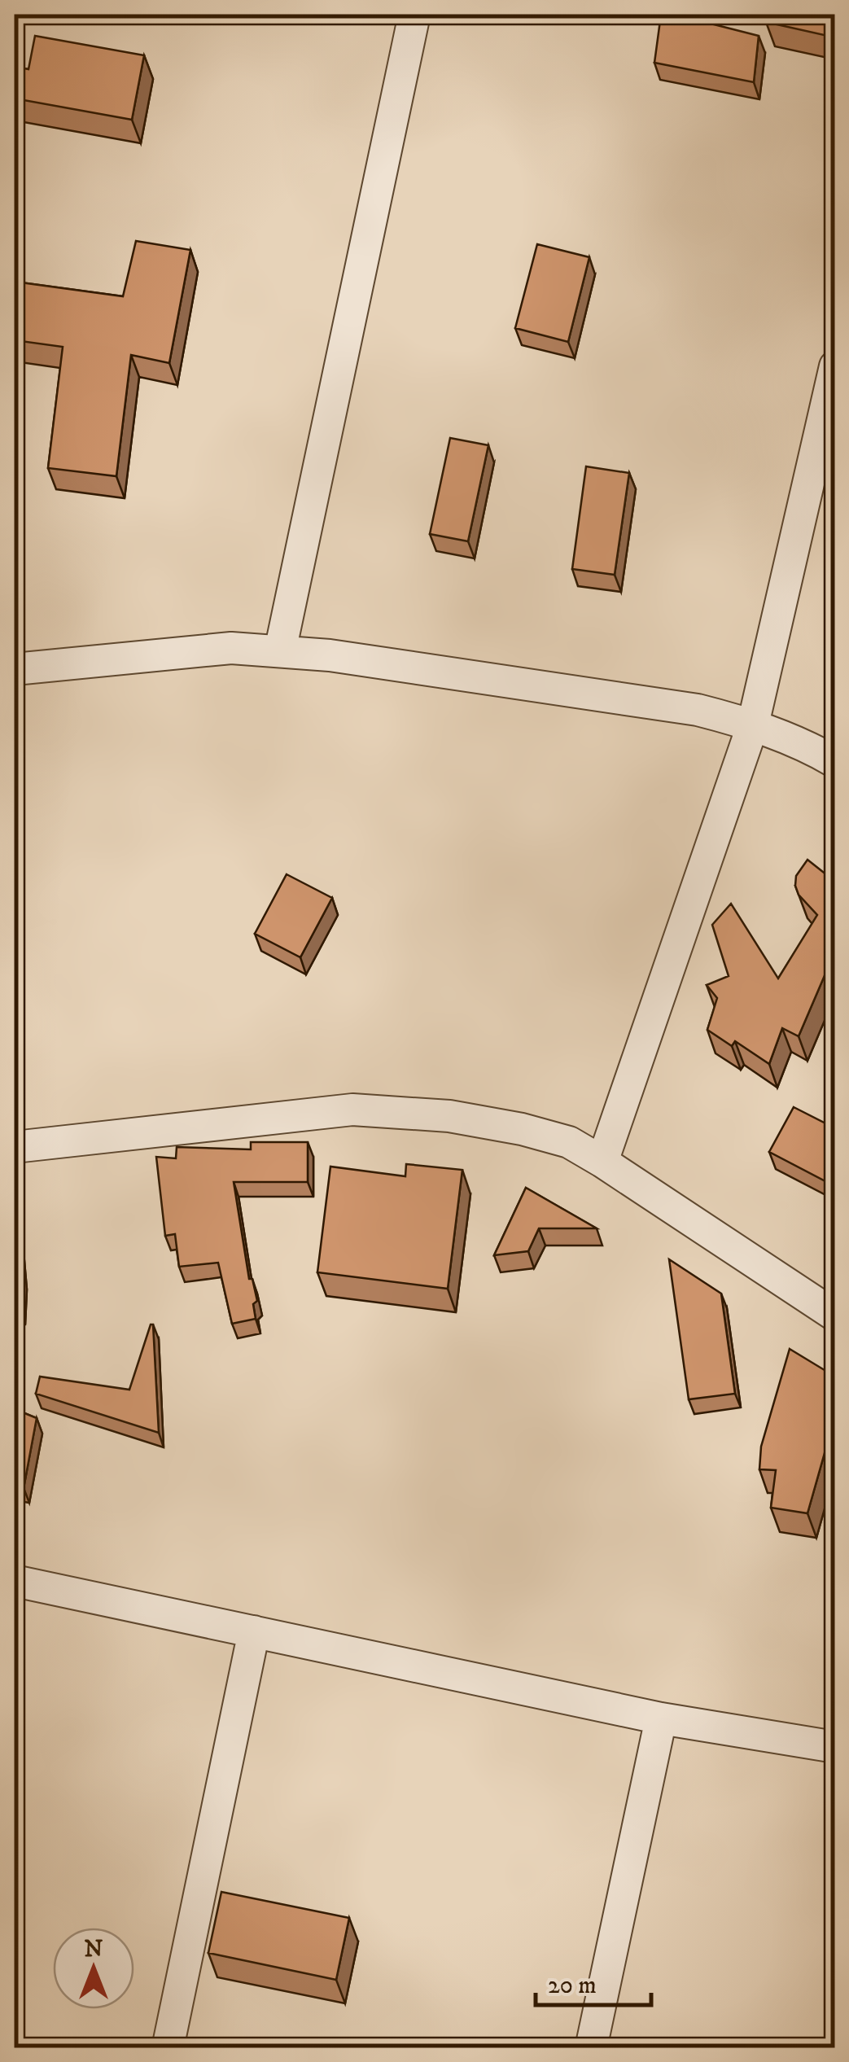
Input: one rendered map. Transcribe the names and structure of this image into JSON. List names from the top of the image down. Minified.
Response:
{"scale_bar":"20 m","north":"top"}
